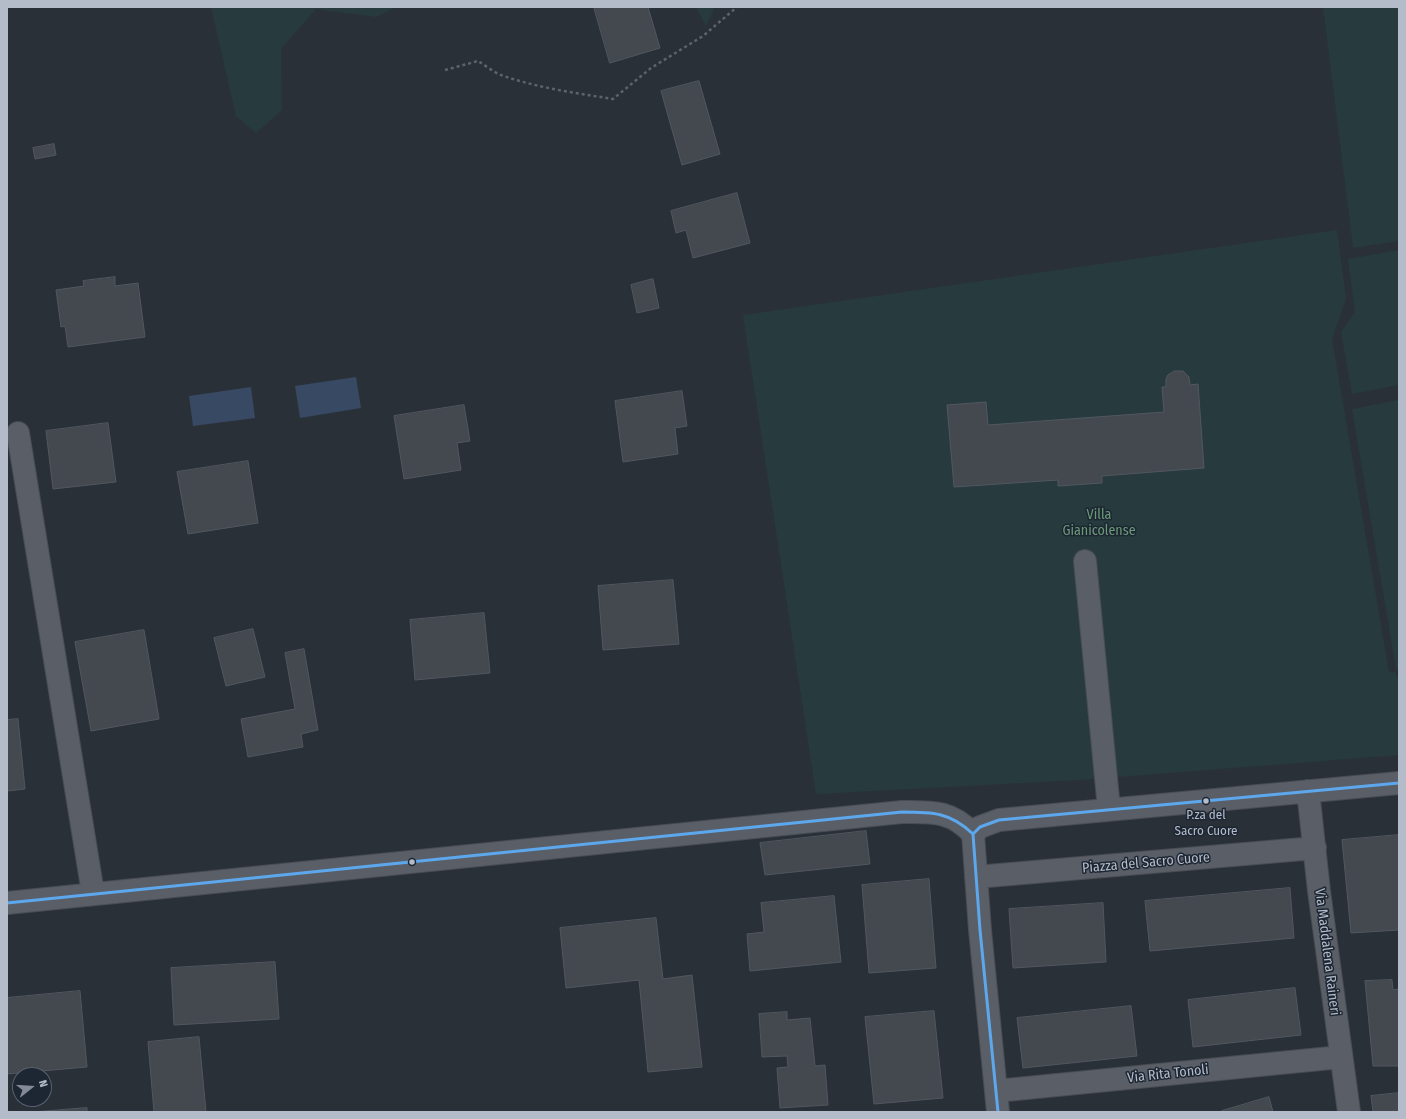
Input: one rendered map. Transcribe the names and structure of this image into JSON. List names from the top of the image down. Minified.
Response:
{"streets":{"street":["Piazza del Sacro Cuore","Via Maddalena Raineri","Via Rita Tonoli"]},"crossings":[["Piazza del Sacro Cuore","Via Maddalena Raineri"],["Via Maddalena Raineri","Via Rita Tonoli"]],"parks":["Villa Gianicolense"],"places":["P.za del Sacro Cuore"],"north":"right"}
